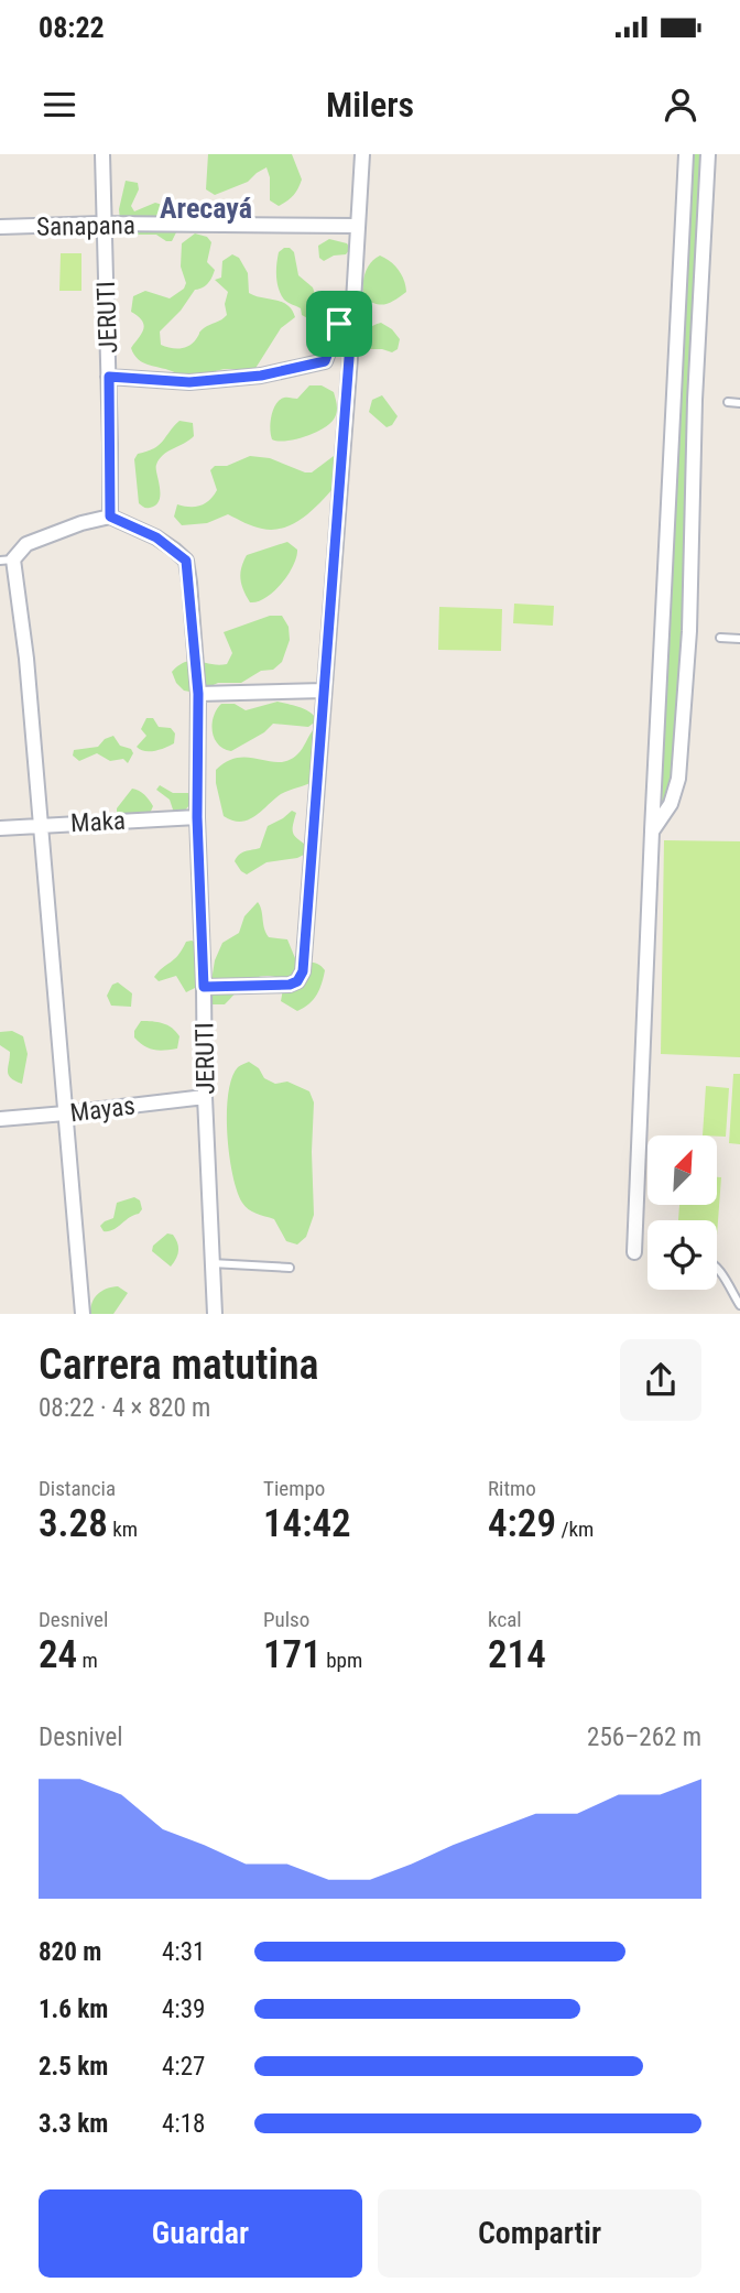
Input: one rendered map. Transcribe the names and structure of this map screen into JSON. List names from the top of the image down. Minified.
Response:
{"streets":{"street":["Sanapana","JERUTI","Maka","Mayas"]},"crossings":[["Sanapana","JERUTI"],["JERUTI","Maka"],["JERUTI","Mayas"]],"districts":["Arecayá"],"north":"top right","page":{"status":"08:22","header":"Milers","heading":["Carrera matutina","08:22 · 4 × 820 m"],"stats":[["Distancia","3.28 km"],["Tiempo","14:42"],["Ritmo","4:29 /km"],["Desnivel","24 m"],["Pulso","171 bpm"],["kcal","214"]],"chart":["Desnivel","256–262 m"],"list":[{"name":"820 m","note":"4:31"},{"name":"1.6 km","note":"4:39"},{"name":"2.5 km","note":"4:27"},{"name":"3.3 km","note":"4:18"}],"buttons":["Guardar","Compartir"]}}
